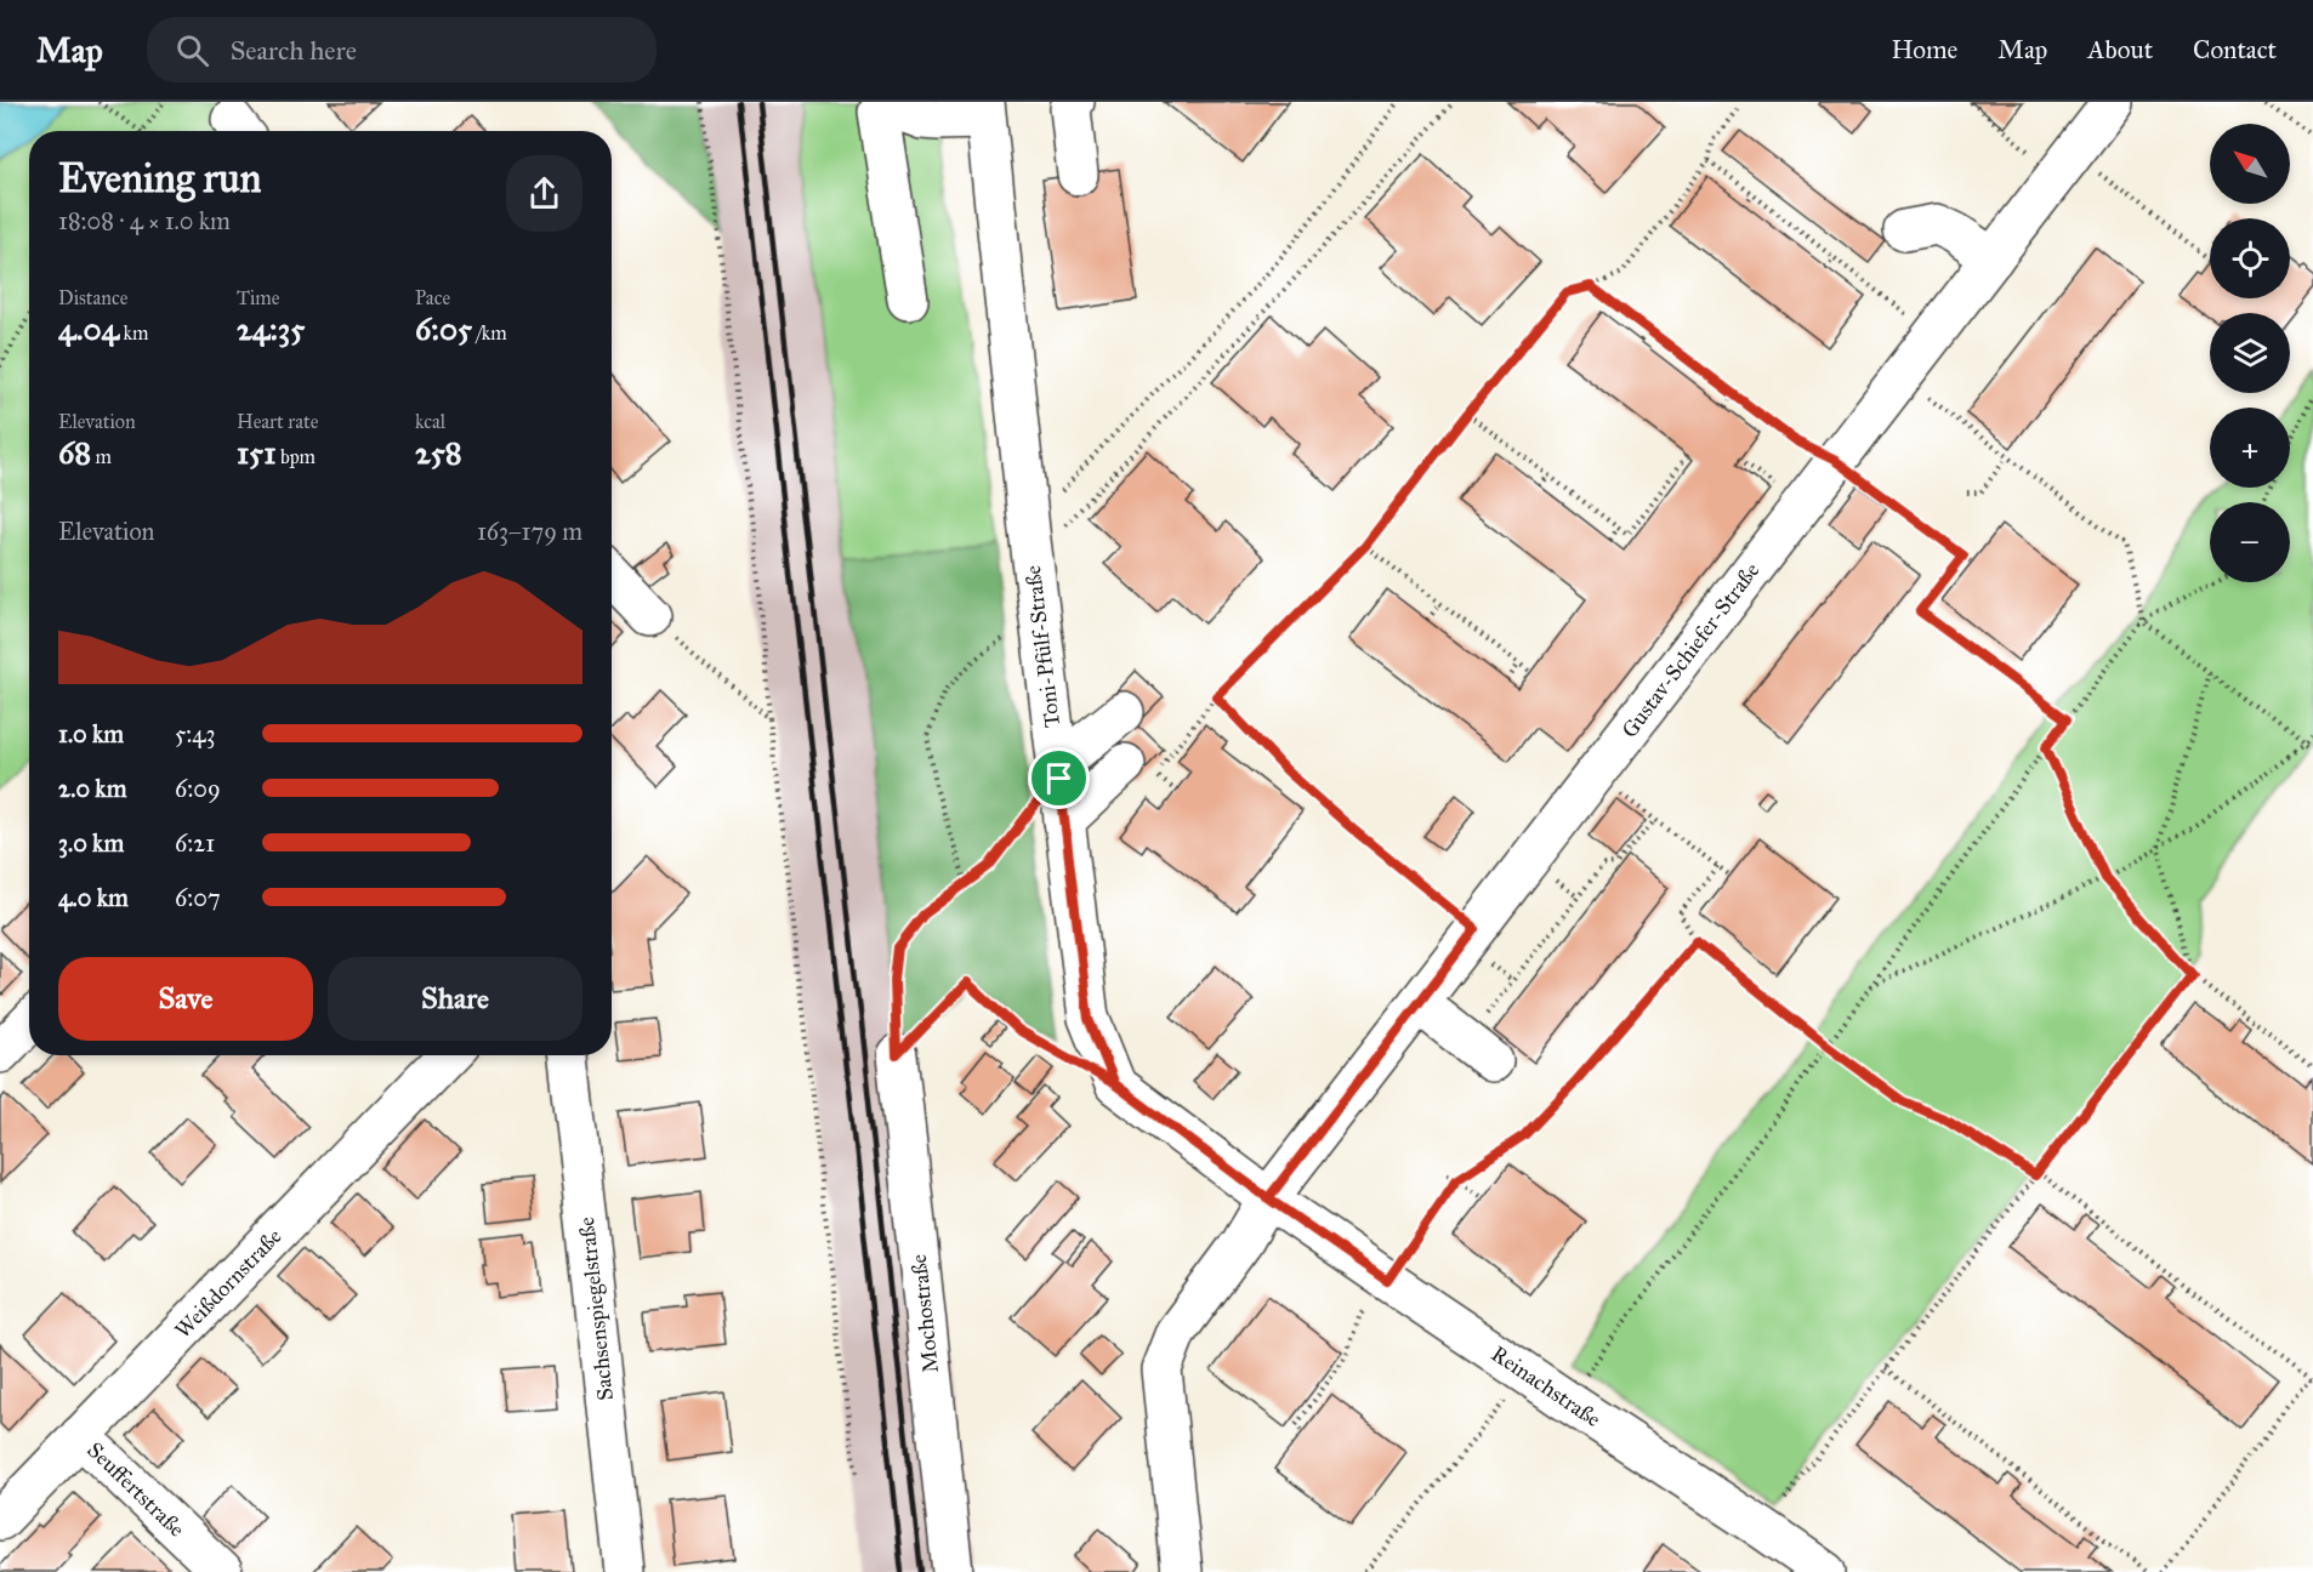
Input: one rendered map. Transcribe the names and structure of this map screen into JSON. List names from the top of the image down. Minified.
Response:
{"streets":{"street":["Toni-Pfülf-Straße","Gustav-Schiefer-Straße","Weißdornstraße","Sachsenspiegelstraße","Mochostraße","Reinachstraße","Seuffertstraße"]},"crossings":[["Toni-Pfülf-Straße","Gustav-Schiefer-Straße"],["Toni-Pfülf-Straße","Reinachstraße"],["Gustav-Schiefer-Straße","Reinachstraße"],["Weißdornstraße","Seuffertstraße"]],"north":"top left","page":{"header":"Map","search":"Search here","nav":["Home","Map","About","Contact"],"map_buttons":["+","−"],"heading":["Evening run","18:08 · 4 × 1.0 km"],"stats":[["Distance","4.04 km"],["Time","24:35"],["Pace","6:05 /km"],["Elevation","68 m"],["Heart rate","151 bpm"],["kcal","258"]],"chart":["Elevation","163–179 m"],"list":[{"name":"1.0 km","note":"5:43"},{"name":"2.0 km","note":"6:09"},{"name":"3.0 km","note":"6:21"},{"name":"4.0 km","note":"6:07"}],"buttons":["Save","Share"]}}
